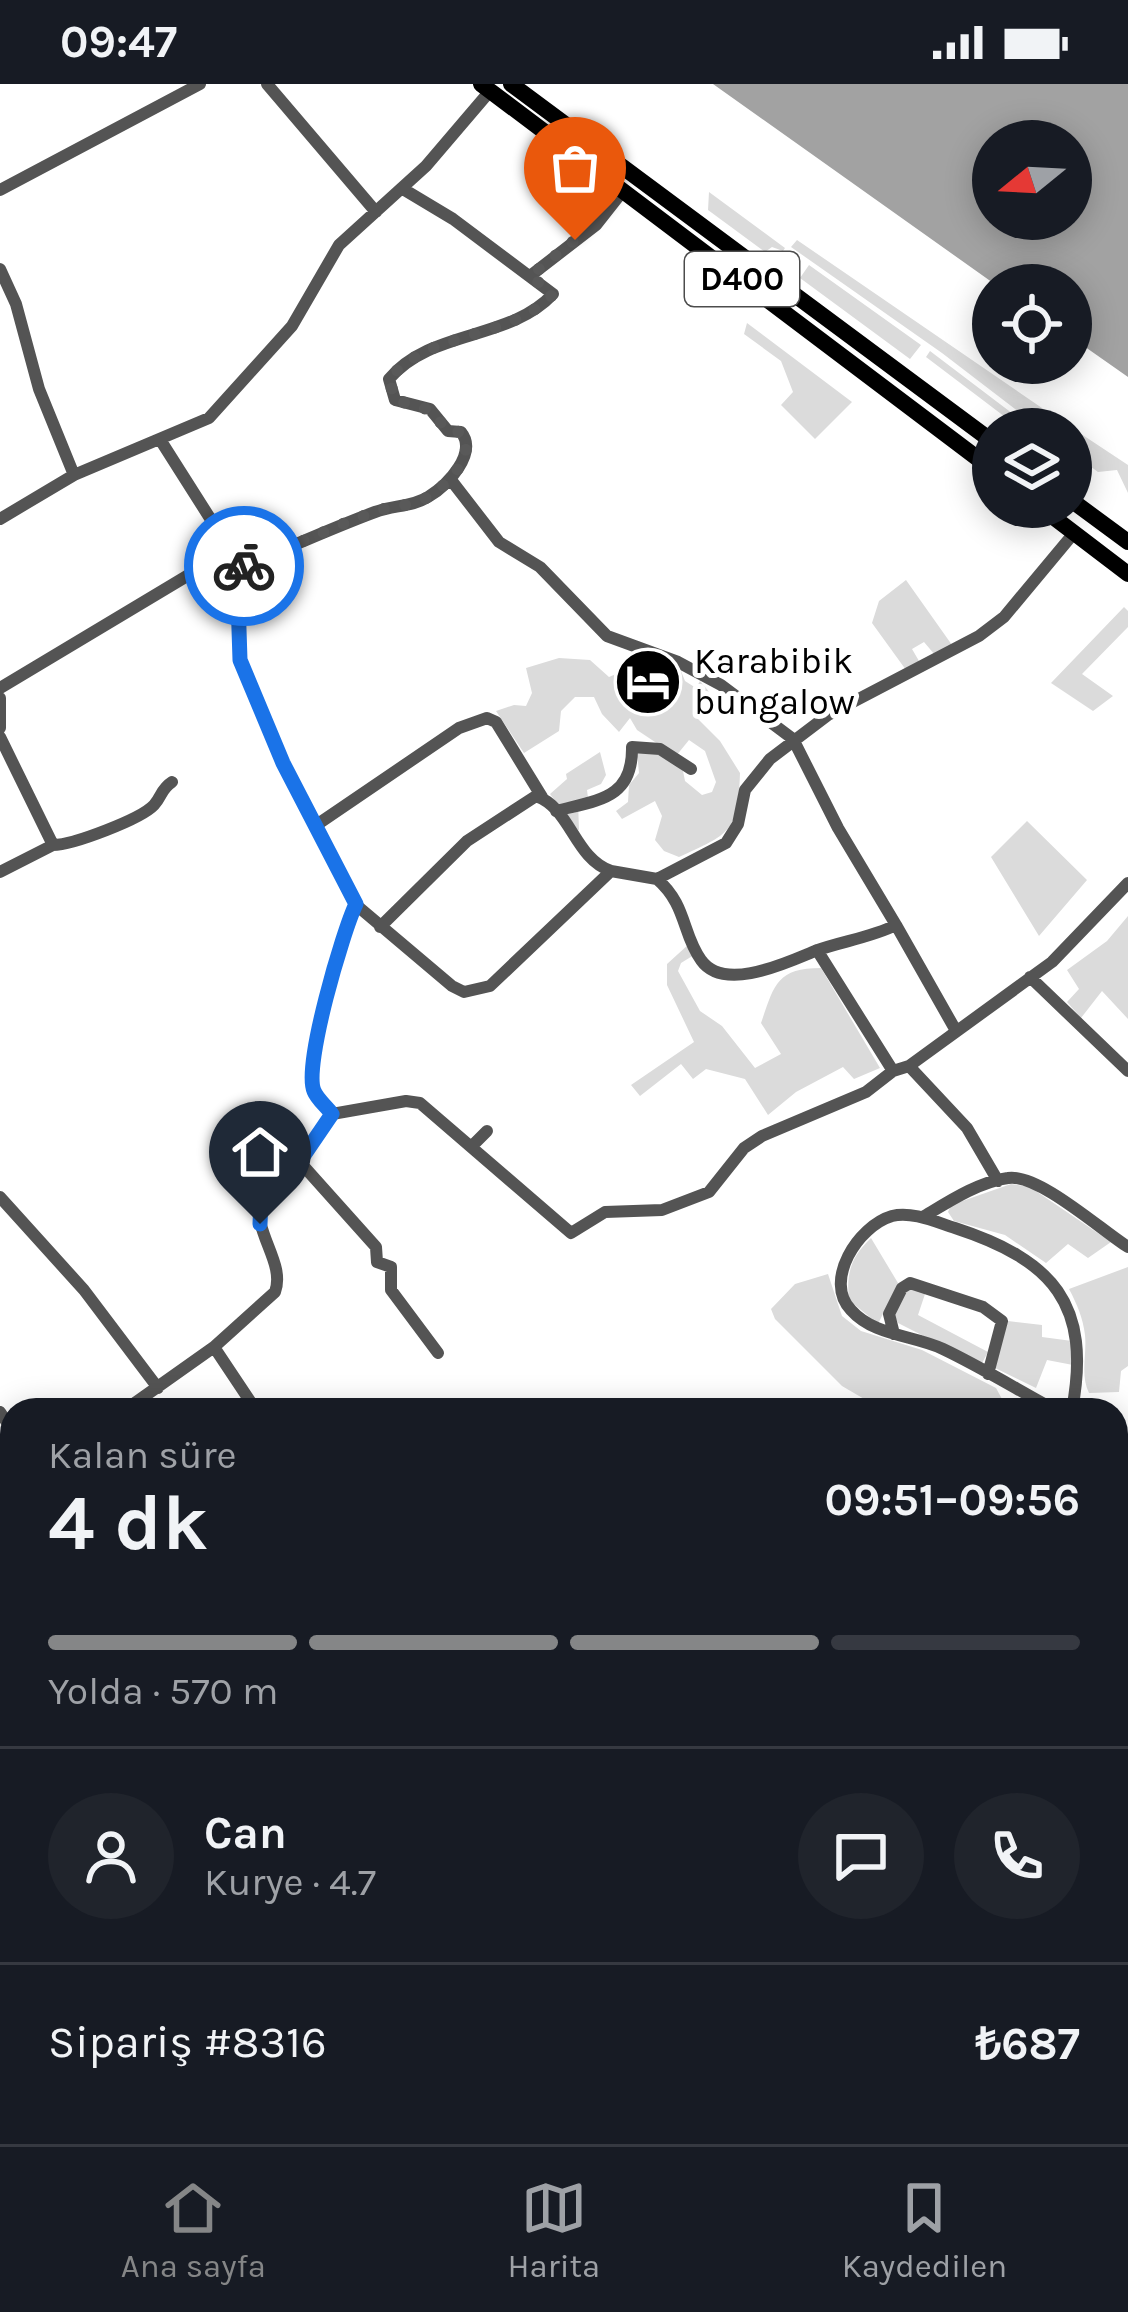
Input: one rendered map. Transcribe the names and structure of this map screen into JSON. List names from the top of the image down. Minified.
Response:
{"streets":{"highway":["D400"]},"places":{"hotel":["Karabibik bungalow"]},"north":"left","page":{"status":"09:47","heading":["4 dk","Kalan süre","09:51–09:56"],"panel":["Can","Kurye · 4.7","Sipariş #8316","₺687"],"bar":"Yolda · 570 m","tabs":["Ana sayfa","Harita","Kaydedilen"]}}
